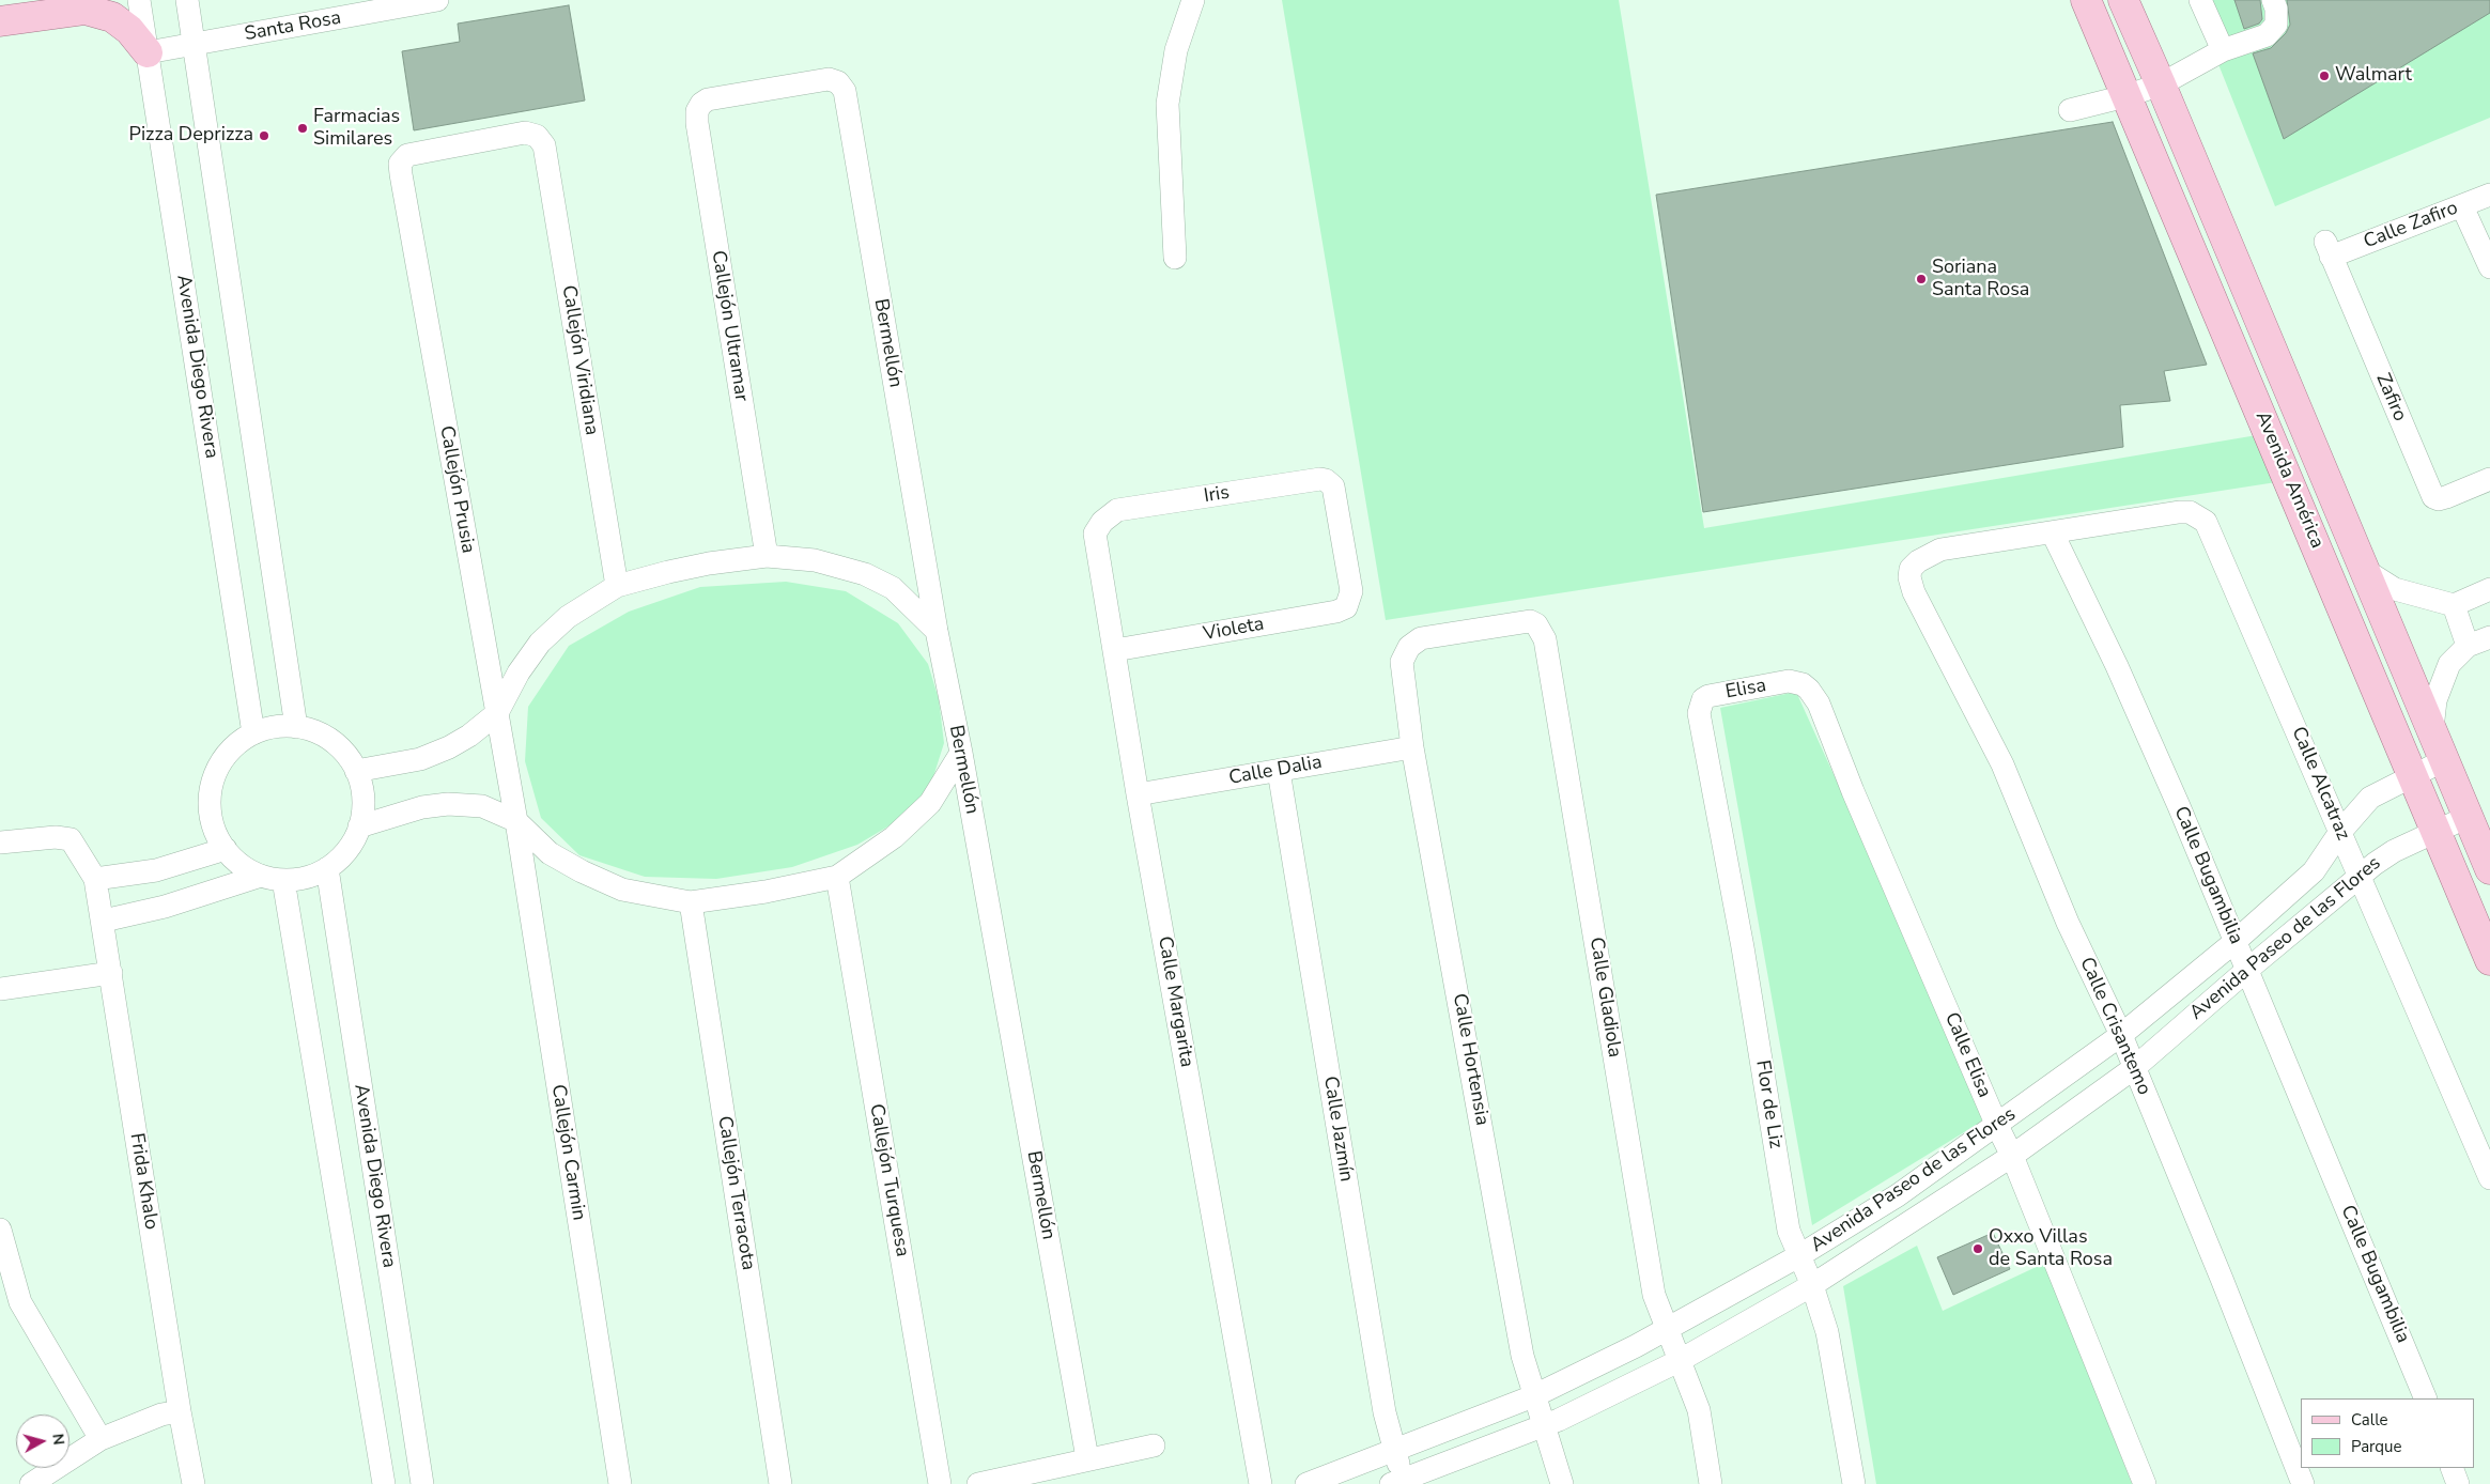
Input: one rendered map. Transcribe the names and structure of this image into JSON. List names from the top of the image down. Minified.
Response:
{"streets":{"main road":["Avenida América"],"street":["Santa Rosa","Calle Zafiro","Callejón Ultramar","Bermellón","Callejón Viridiana","Avenida Diego Rivera","Zafiro","Callejón Prusia","Iris","Violeta","Elisa","Calle Dalia","Calle Alcatraz","Calle Bugambilia","Avenida Paseo de las Flores","Calle Gladiola","Calle Margarita","Calle Crisantemo","Calle Elisa","Calle Hortensia","Flor de Liz","Calle Jazmín","Callejón Carmin","Callejón Turquesa","Frida Khalo","Callejón Terracota"]},"crossings":[["Santa Rosa","Avenida Diego Rivera"],["Calle Zafiro","Zafiro"],["Callejón Ultramar","Bermellón"],["Callejón Viridiana","Callejón Prusia"],["Avenida América","Avenida Paseo de las Flores"],["Callejón Prusia","Callejón Carmin"],["Iris","Violeta"],["Iris","Calle Margarita"],["Violeta","Calle Margarita"],["Elisa","Calle Elisa"],["Elisa","Flor de Liz"],["Calle Dalia","Calle Margarita"],["Calle Dalia","Calle Hortensia"],["Calle Dalia","Calle Jazmín"],["Calle Alcatraz","Calle Bugambilia"],["Calle Alcatraz","Avenida Paseo de las Flores"],["Calle Alcatraz","Calle Crisantemo"],["Calle Bugambilia","Avenida Paseo de las Flores"],["Avenida Paseo de las Flores","Calle Gladiola"],["Avenida Paseo de las Flores","Calle Crisantemo"],["Avenida Paseo de las Flores","Calle Elisa"],["Avenida Paseo de las Flores","Calle Hortensia"],["Avenida Paseo de las Flores","Flor de Liz"],["Avenida Paseo de las Flores","Calle Jazmín"],["Calle Gladiola","Calle Hortensia"]],"places":["Walmart","Farmacias Similares","Pizza Deprizza","Soriana Santa Rosa","Oxxo Villas de Santa Rosa"],"legend":["Calle","Parque"],"north":"right"}
